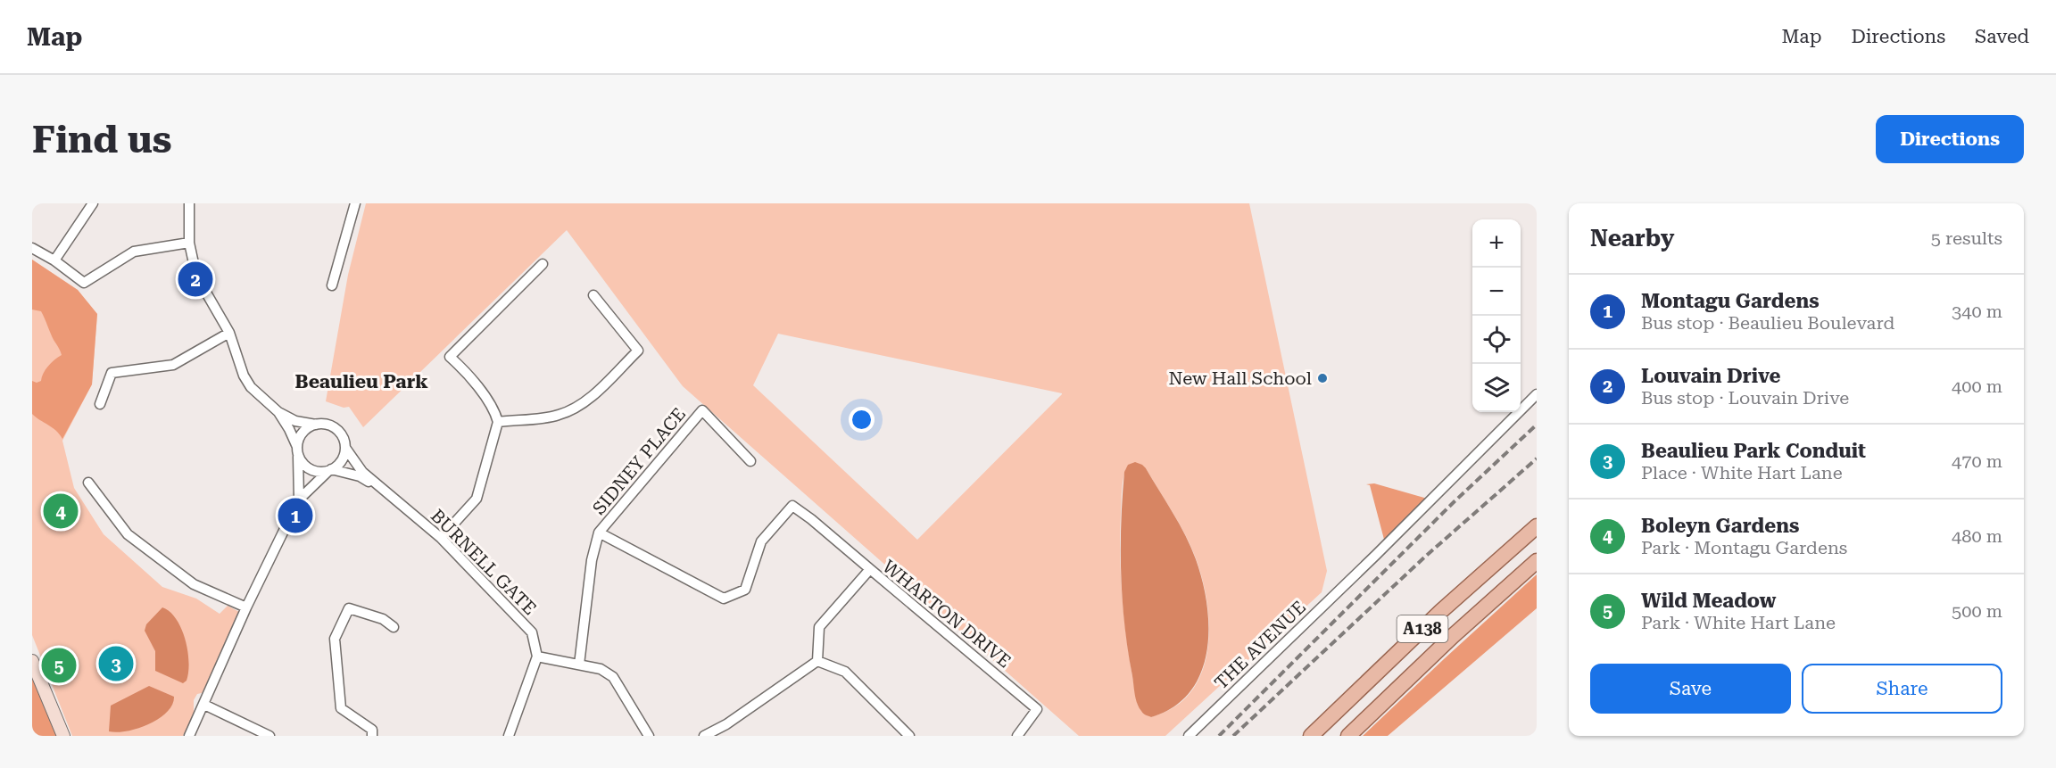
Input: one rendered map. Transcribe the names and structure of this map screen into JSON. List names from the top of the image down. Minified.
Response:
{"streets":{"main road":["A138"],"street":["SIDNEY PLACE","BURNELL GATE","WHARTON DRIVE","THE AVENUE"]},"districts":["Beaulieu Park"],"places":["New Hall School"],"page":{"header":"Map","nav":["Map","Directions","Saved"],"buttons":["Directions",["Save","Share"]],"title":"Find us","heading":["Nearby","5 results"],"map_buttons":["+","−"],"pins":["2","4","1","3","5"],"list":[{"mark":"1","name":"Montagu Gardens","note":"Bus stop · Beaulieu Boulevard","value":"340 m"},{"mark":"2","name":"Louvain Drive","note":"Bus stop · Louvain Drive","value":"400 m"},{"mark":"3","name":"Beaulieu Park Conduit","note":"Place · White Hart Lane","value":"470 m"},{"mark":"4","name":"Boleyn Gardens","note":"Park · Montagu Gardens","value":"480 m"},{"mark":"5","name":"Wild Meadow","note":"Park · White Hart Lane","value":"500 m"}]}}
